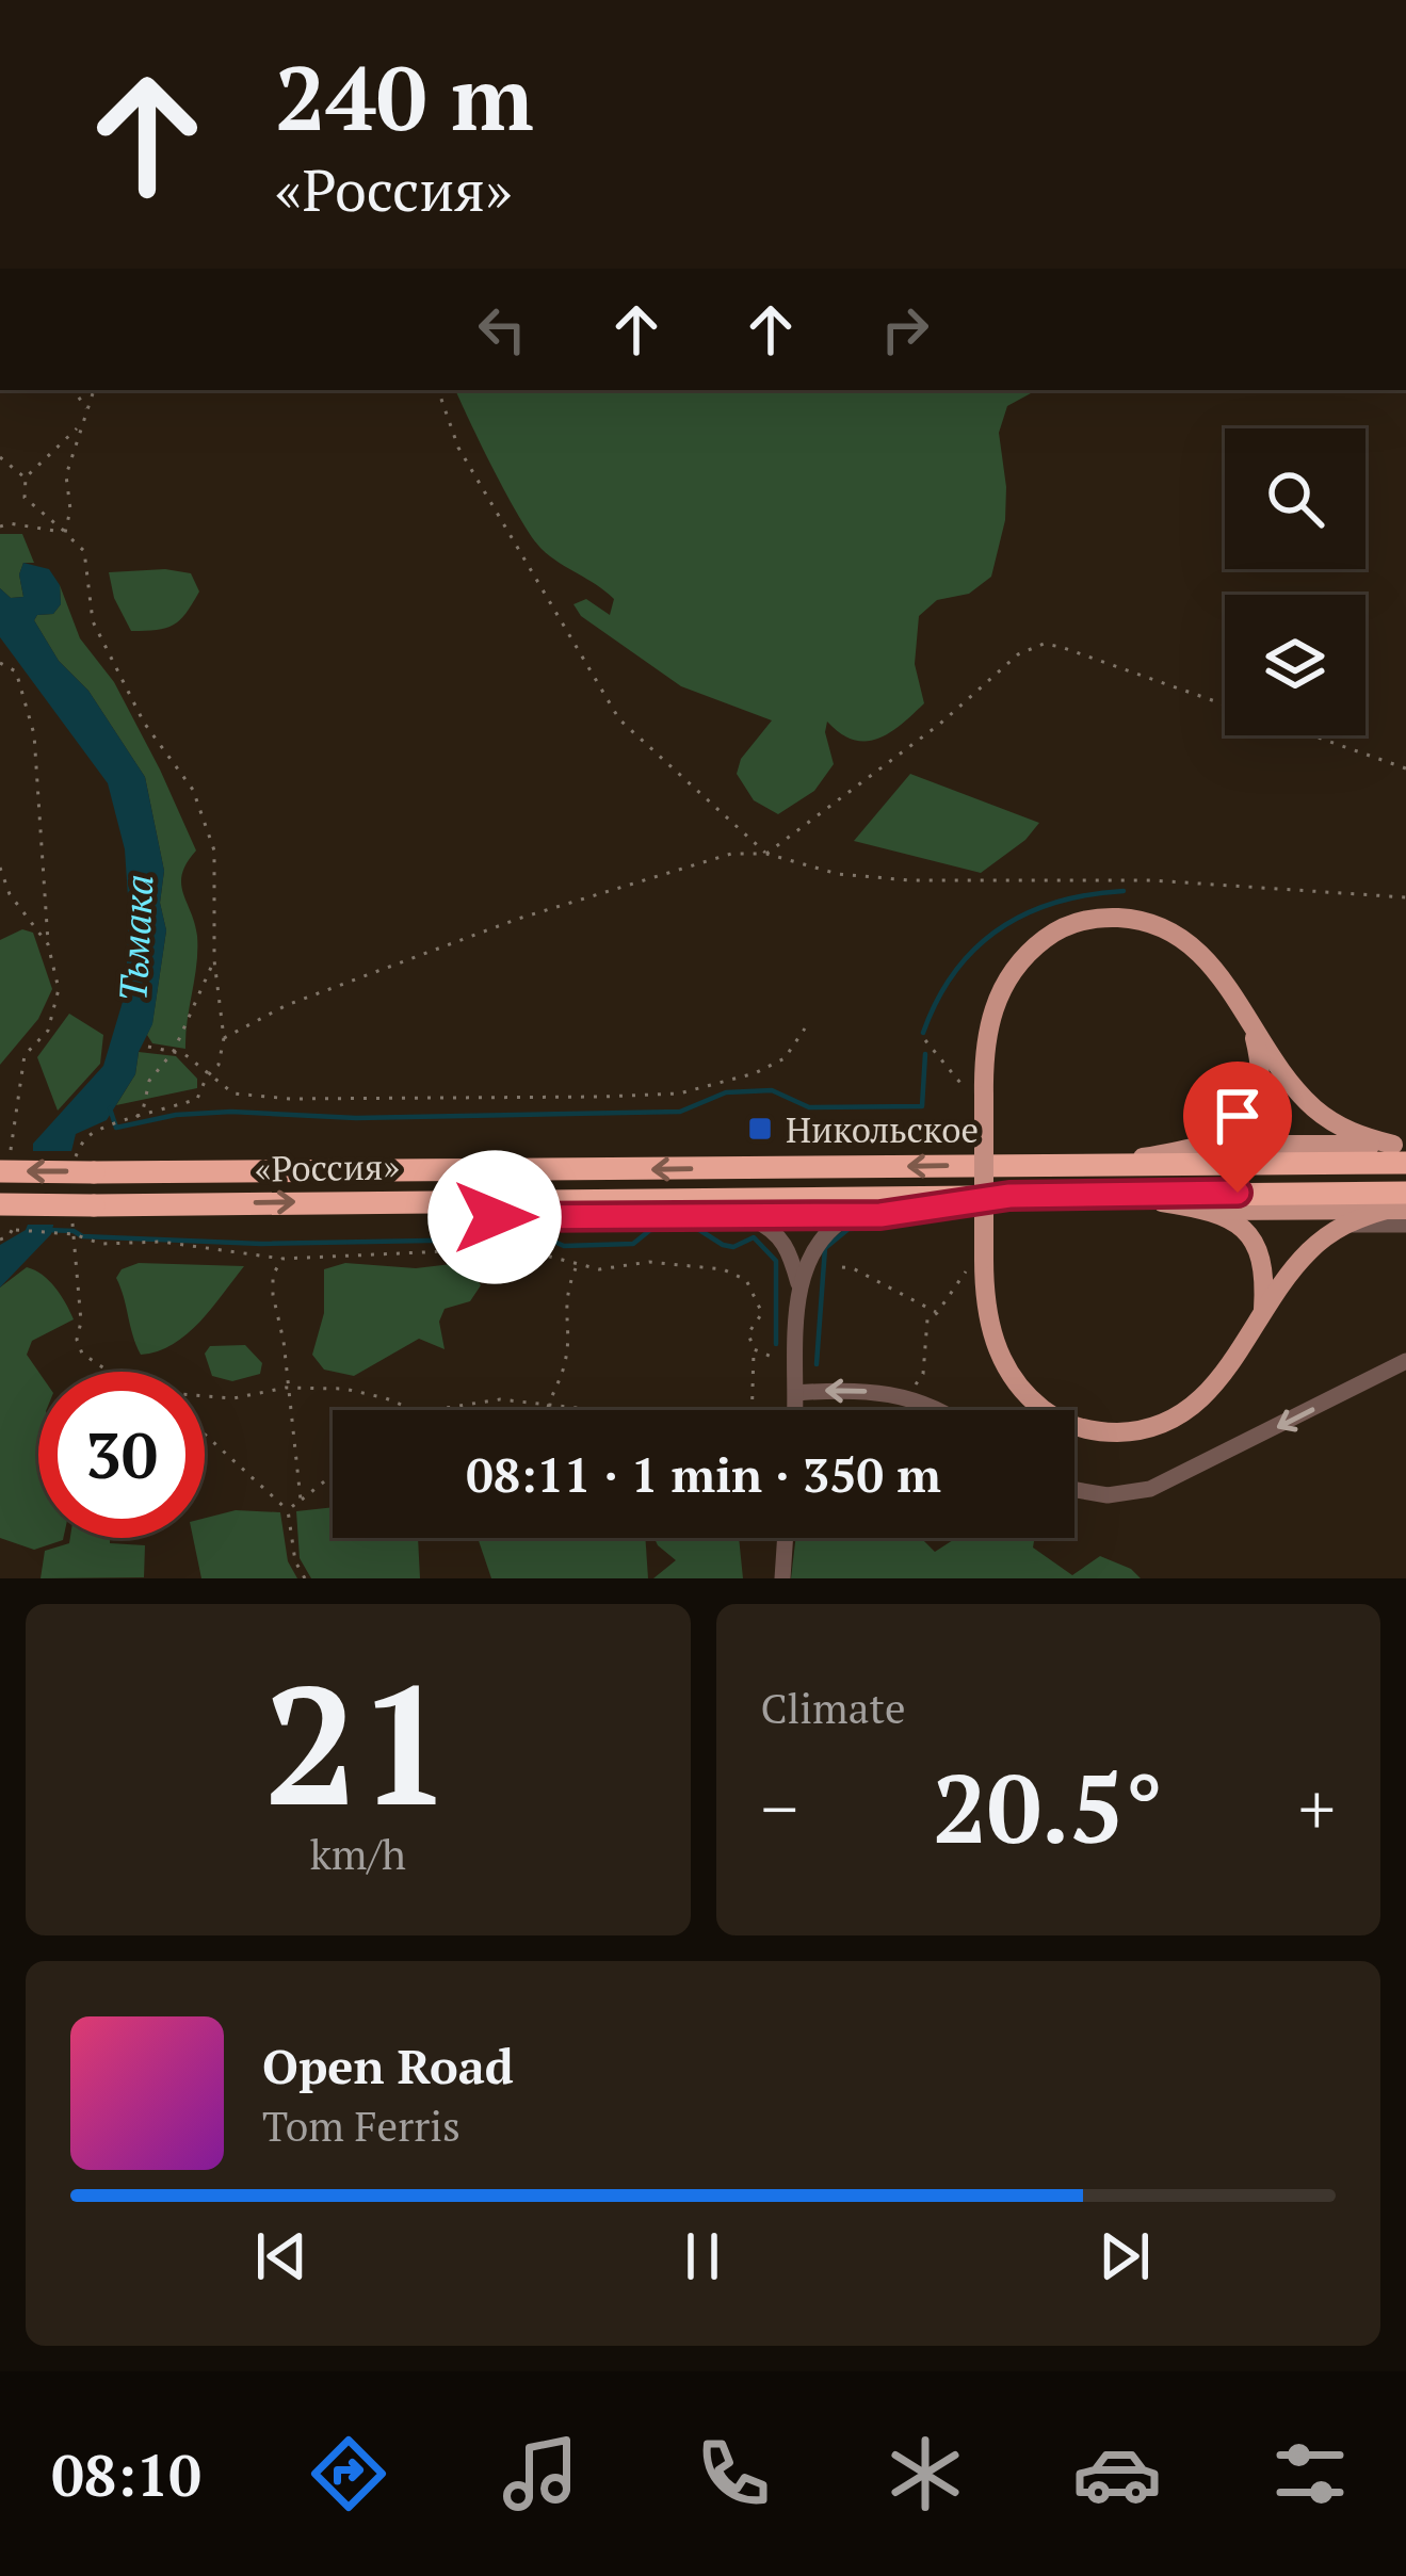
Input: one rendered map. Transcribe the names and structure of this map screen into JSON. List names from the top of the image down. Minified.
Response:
{"streets":{"highway":["«Россия»"]},"water":["Тьмака"],"places":{"transit":["Никольское"]},"page":{"turn":["240 m","«Россия»"],"limit":"30","trip":"08:11 · 1 min · 350 m","tile":[["21","km/h"],"Climate"],"heat":["−","20.5°","+"],"song":["Open Road","Tom Ferris"],"tabs":"08:10"}}
